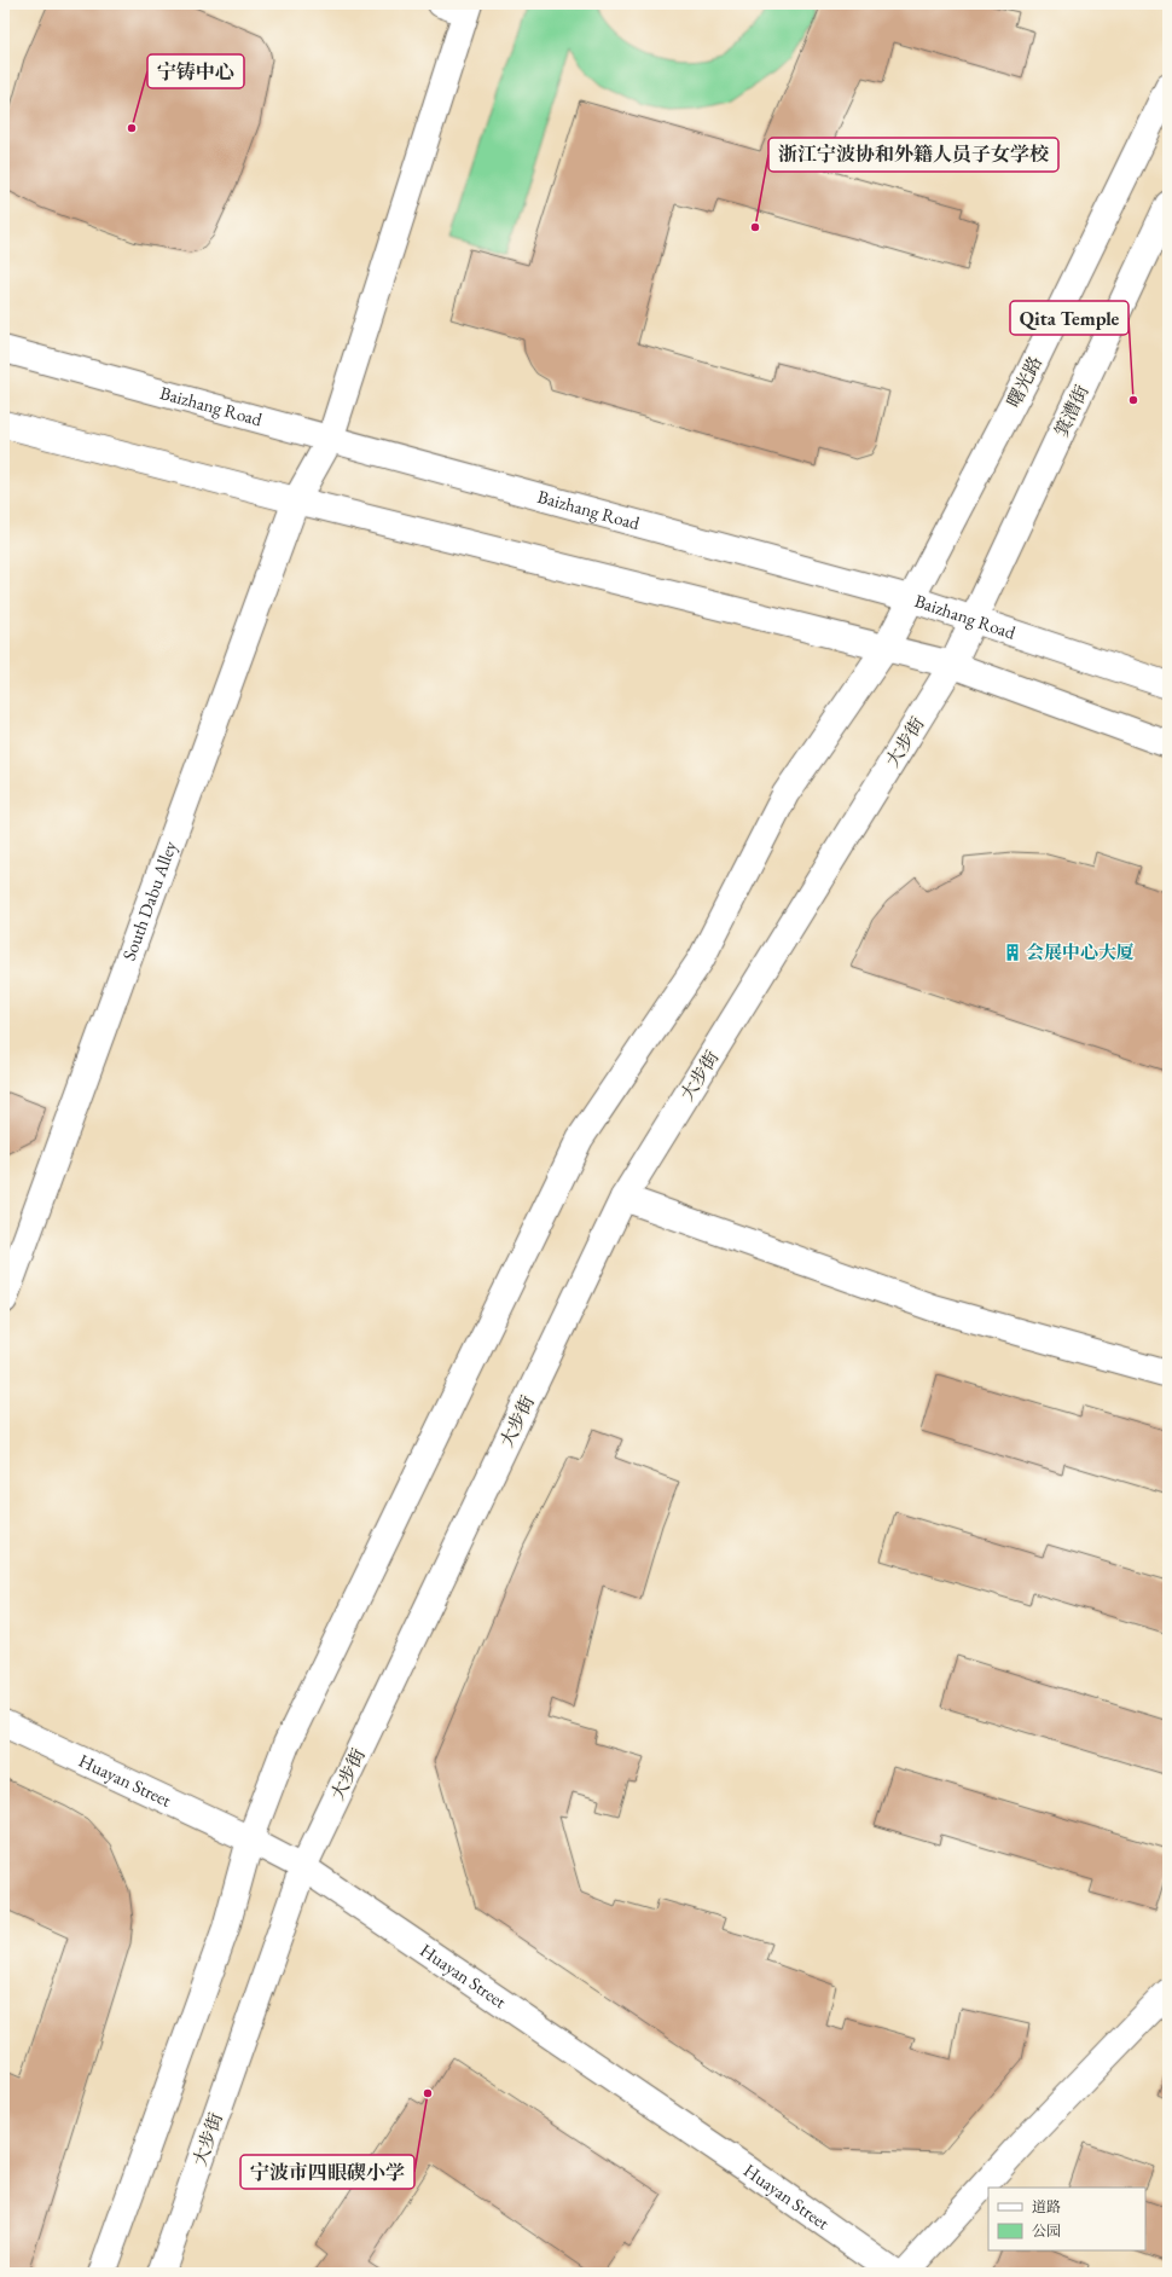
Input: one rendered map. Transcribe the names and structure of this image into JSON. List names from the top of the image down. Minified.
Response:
{"streets":{"main road":["曙光路","Baizhang Road","箕漕街","大步街","South Dabu Alley","Huayan Street"]},"crossings":[["曙光路","Baizhang Road"],["Baizhang Road","箕漕街"],["Baizhang Road","大步街"],["Baizhang Road","South Dabu Alley"],["箕漕街","大步街"],["大步街","Huayan Street"]],"places":{"other":["宁铸中心","浙江宁波协和外籍人员子女学校","Qita Temple","宁波市四眼碶小学"],"building":["会展中心大厦"]},"legend":["道路","公园"]}
